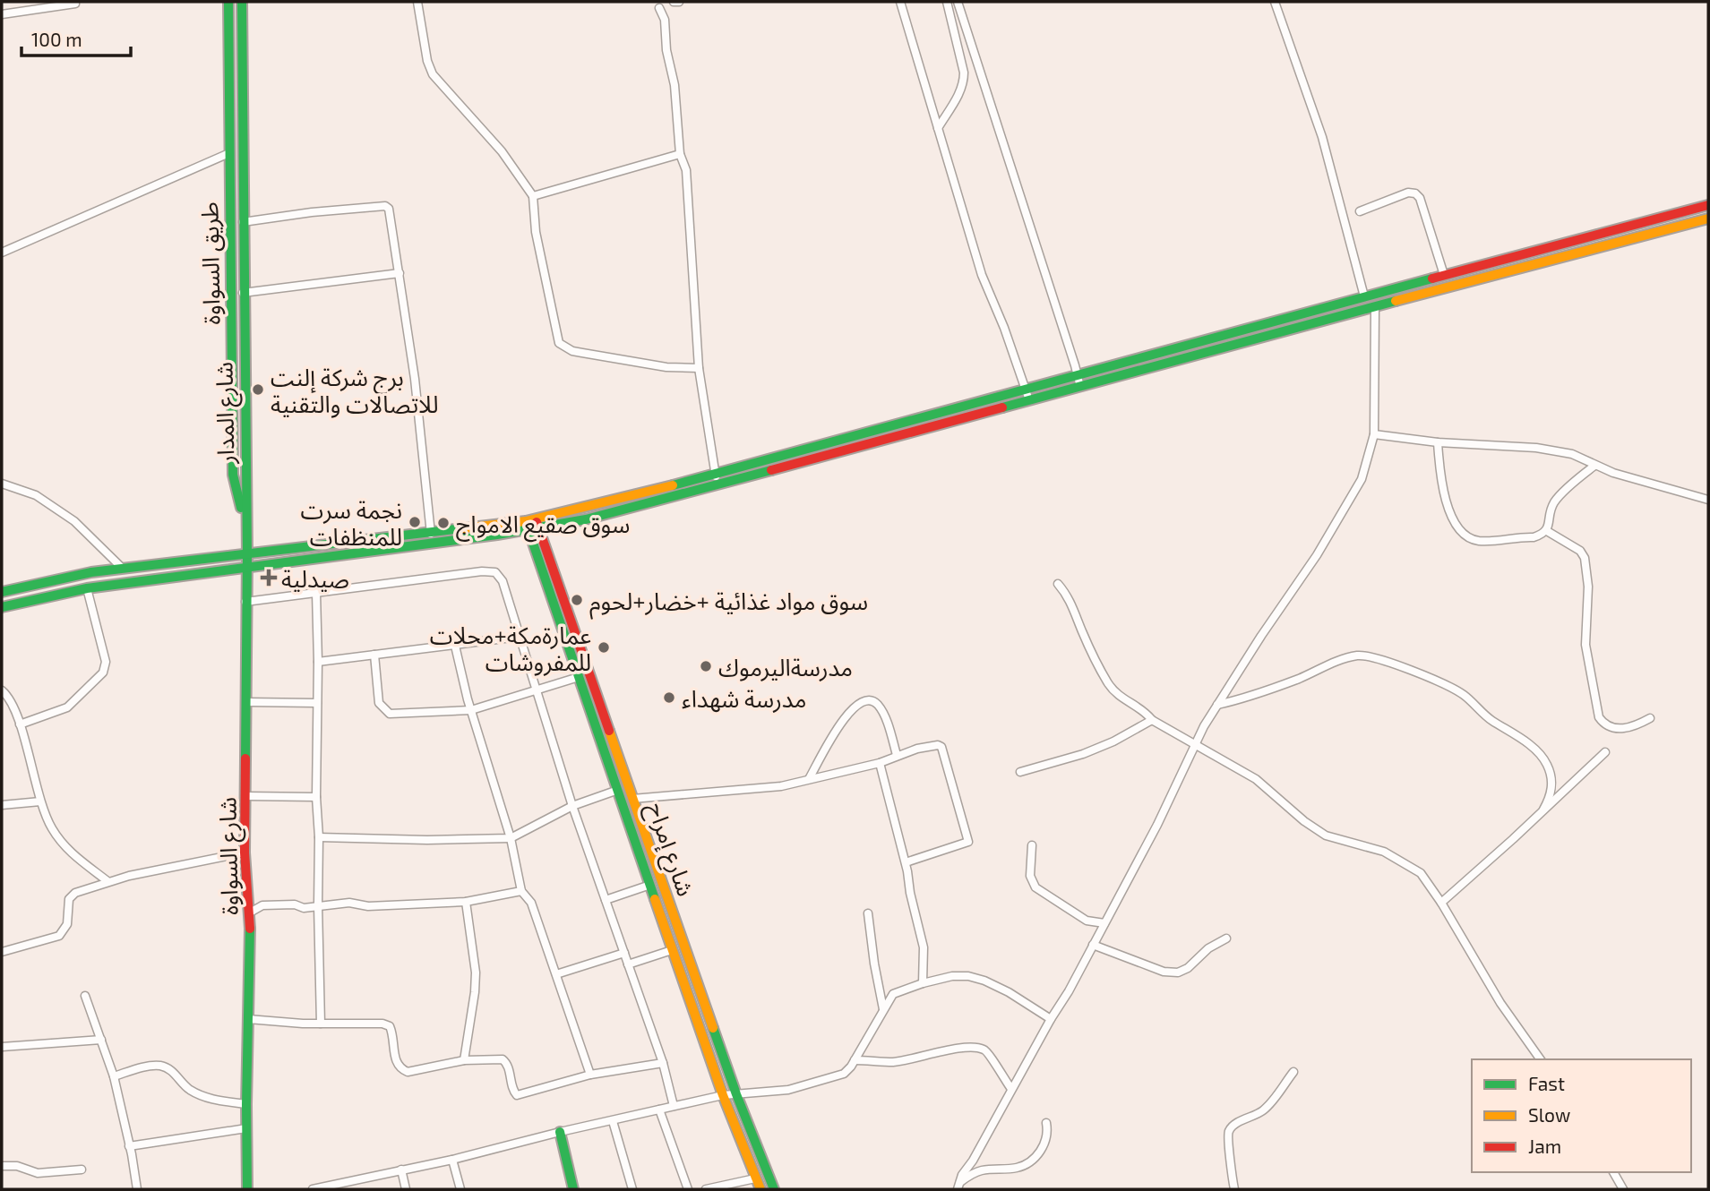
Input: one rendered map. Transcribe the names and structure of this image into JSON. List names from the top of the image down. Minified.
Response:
{"streets":{"main road":["طريق السواوة","شارع المدار","شارع إمراح","شارع السواوة"]},"crossings":[["طريق السواوة","شارع المدار"],["طريق السواوة","شارع السواوة"],["شارع المدار","شارع السواوة"]],"places":{"other":["برج شركة إلنت للاتصالات والتقنية","نجمة سرت للمنظفات","سوق صقيع الامواج","سوق مواد غذائية +خضار+لحوم","عمارةمكة+محلات للمفروشات","مدرسةاليرموك","مدرسة شهداء"],"health":["صيدلية"]},"legend":["Fast","Slow","Jam"],"scale_bar":"100 m"}
